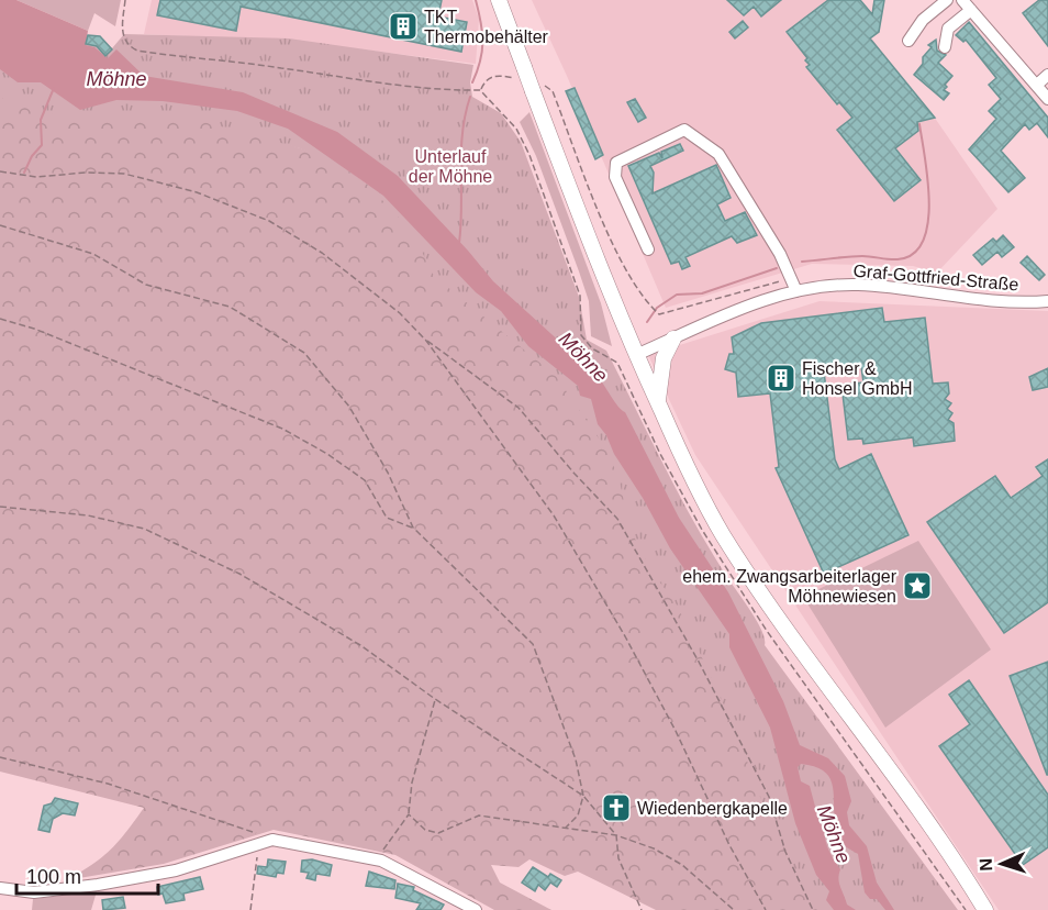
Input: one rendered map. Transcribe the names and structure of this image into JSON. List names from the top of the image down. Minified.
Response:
{"streets":{"street":["Graf-Gottfried-Straße"]},"water":["Möhne"],"parks":["Unterlauf der Möhne"],"places":{"building":["TKT Thermobehälter","Fischer & Honsel GmbH"],"place":["ehem. Zwangsarbeiterlager Möhnewiesen"],"church":["Wiedenbergkapelle"]},"scale_bar":"100 m","north":"left"}
